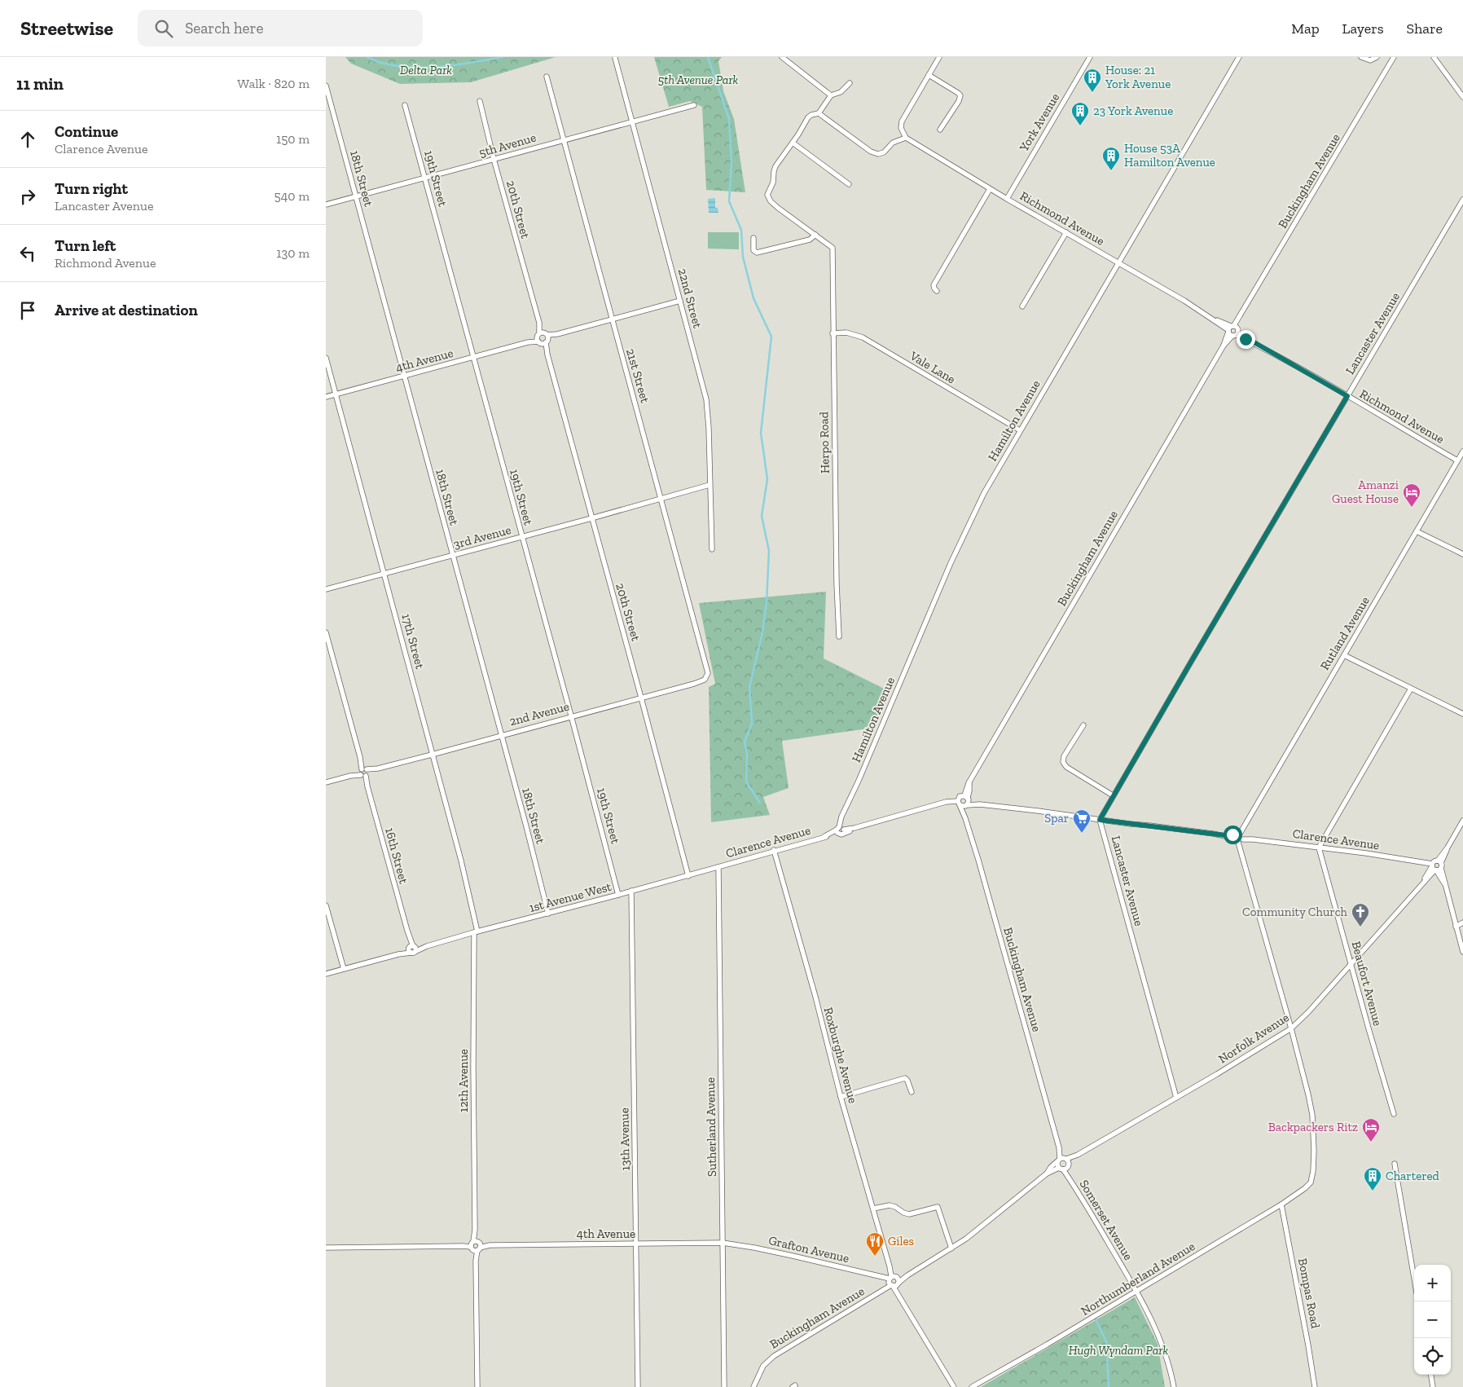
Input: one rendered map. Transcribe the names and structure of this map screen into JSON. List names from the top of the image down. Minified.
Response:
{"streets":{"street":["York Avenue","5th Avenue","18th Street","19th Street","Buckingham Avenue","20th Street","Richmond Avenue","22nd Street","Lancaster Avenue","4th Avenue","Vale Lane","21st Street","Hamilton Avenue","Herpo Road","3rd Avenue","Rutland Avenue","17th Street","2nd Avenue","Clarence Avenue","16th Street","1st Avenue West","Beaufort Avenue","Norfolk Avenue","Roxburghe Avenue","12th Avenue","Sutherland Avenue","13th Avenue","Somerset Avenue","Grafton Avenue","Northumberland Avenue","Bompas Road"]},"crossings":[["York Avenue","Richmond Avenue"],["5th Avenue","18th Street"],["5th Avenue","19th Street"],["5th Avenue","20th Street"],["5th Avenue","22nd Street"],["5th Avenue","21st Street"],["18th Street","4th Avenue"],["18th Street","3rd Avenue"],["18th Street","2nd Avenue"],["18th Street","1st Avenue West"],["19th Street","4th Avenue"],["19th Street","3rd Avenue"],["19th Street","2nd Avenue"],["19th Street","1st Avenue West"],["Buckingham Avenue","Richmond Avenue"],["Buckingham Avenue","Clarence Avenue"],["Buckingham Avenue","Norfolk Avenue"],["Buckingham Avenue","Roxburghe Avenue"],["Buckingham Avenue","Somerset Avenue"],["Buckingham Avenue","Grafton Avenue"],["20th Street","4th Avenue"],["20th Street","3rd Avenue"],["20th Street","2nd Avenue"],["20th Street","1st Avenue West"],["Richmond Avenue","Lancaster Avenue"],["Richmond Avenue","Hamilton Avenue"],["Richmond Avenue","Rutland Avenue"],["22nd Street","4th Avenue"],["22nd Street","3rd Avenue"],["Lancaster Avenue","Clarence Avenue"],["Lancaster Avenue","Norfolk Avenue"],["4th Avenue","21st Street"],["4th Avenue","17th Street"],["4th Avenue","12th Avenue"],["4th Avenue","Sutherland Avenue"],["4th Avenue","13th Avenue"],["4th Avenue","Grafton Avenue"],["Vale Lane","Hamilton Avenue"],["Vale Lane","Herpo Road"],["21st Street","3rd Avenue"],["21st Street","2nd Avenue"],["Hamilton Avenue","Clarence Avenue"],["3rd Avenue","17th Street"],["Rutland Avenue","Clarence Avenue"],["Rutland Avenue","Norfolk Avenue"],["Rutland Avenue","Northumberland Avenue"],["17th Street","2nd Avenue"],["17th Street","1st Avenue West"],["17th Street","12th Avenue"],["2nd Avenue","16th Street"],["Clarence Avenue","1st Avenue West"],["Clarence Avenue","Beaufort Avenue"],["Clarence Avenue","Norfolk Avenue"],["Clarence Avenue","Roxburghe Avenue"],["Clarence Avenue","Sutherland Avenue"],["16th Street","1st Avenue West"],["1st Avenue West","12th Avenue"],["1st Avenue West","Sutherland Avenue"],["1st Avenue West","13th Avenue"],["Beaufort Avenue","Norfolk Avenue"],["Norfolk Avenue","Somerset Avenue"],["Roxburghe Avenue","Grafton Avenue"],["Sutherland Avenue","Grafton Avenue"],["Somerset Avenue","Northumberland Avenue"],["Northumberland Avenue","Bompas Road"]],"parks":["Delta Park","5th Avenue Park","Hugh Wyndam Park"],"places":{"building":["House: 21 York Avenue","23 York Avenue","House 53A Hamilton Avenue","Chartered"],"hotel":["Amanzi Guest House","Backpackers Ritz"],"supermarket":["Spar"],"church":["Community Church"],"restaurant":["Giles"]},"page":{"header":"Streetwise","search":"Search here","nav":["Map","Layers","Share"],"heading":["11 min","Walk · 820 m"],"list":[["Continue","Clarence Avenue","150 m"],["Turn right","Lancaster Avenue","540 m"],["Turn left","Richmond Avenue","130 m"],"Arrive at destination"],"map_buttons":["+","−"]}}
